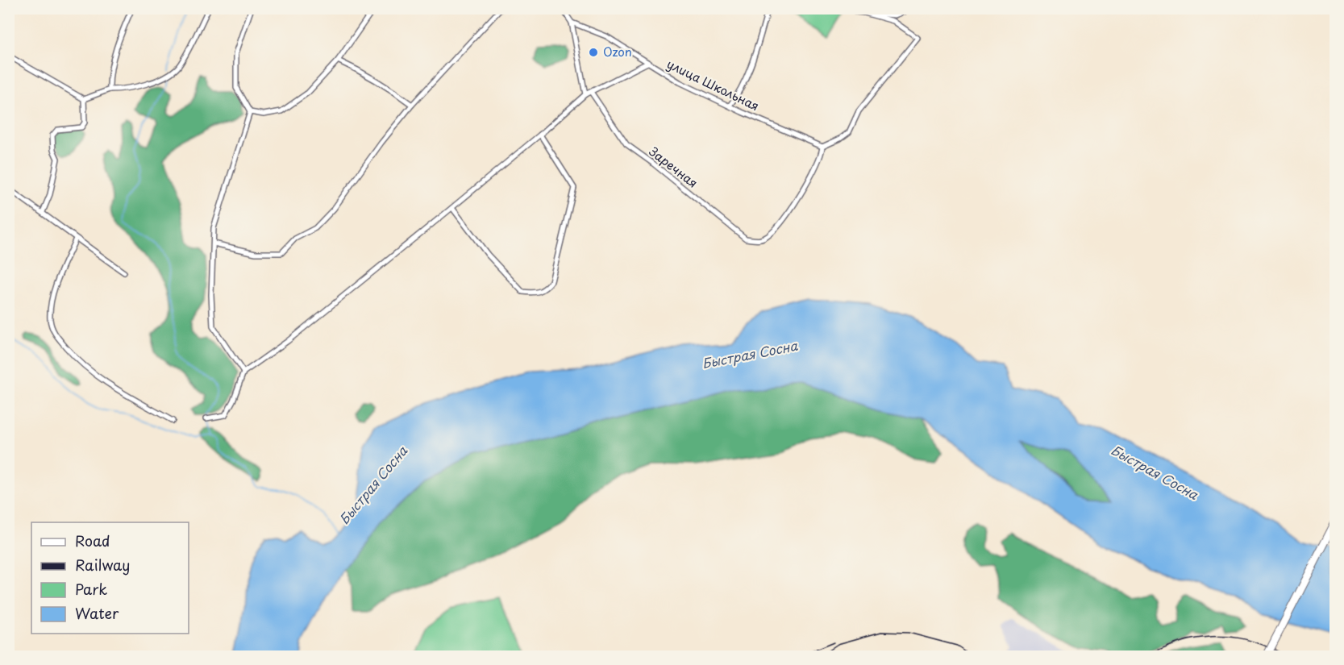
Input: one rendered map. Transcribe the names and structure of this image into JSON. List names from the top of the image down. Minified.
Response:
{"streets":{"street":["улица Школьная","Заречная"]},"crossings":[["улица Школьная","Заречная"]],"water":["Быстрая Сосна"],"places":["Ozon"],"legend":["Road","Railway","Park","Water"]}
